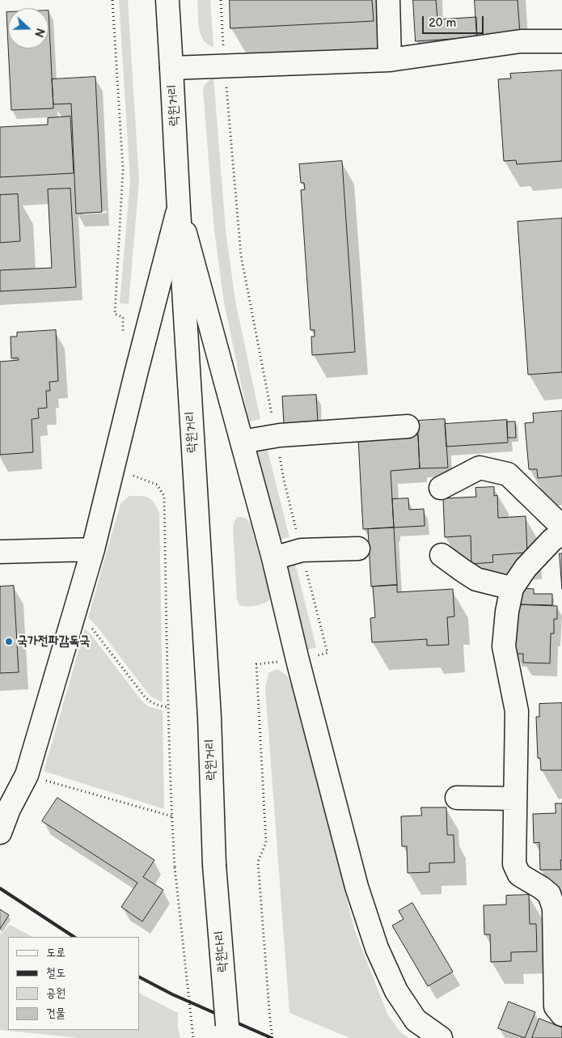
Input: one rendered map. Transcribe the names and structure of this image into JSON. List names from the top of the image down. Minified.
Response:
{"streets":{"street":["락원거리","락원다리"]},"crossings":[["락원거리","락원다리"]],"places":["국가전파감독국"],"legend":["도로","철도","공원","건물"],"scale_bar":"20 m","north":"right"}
